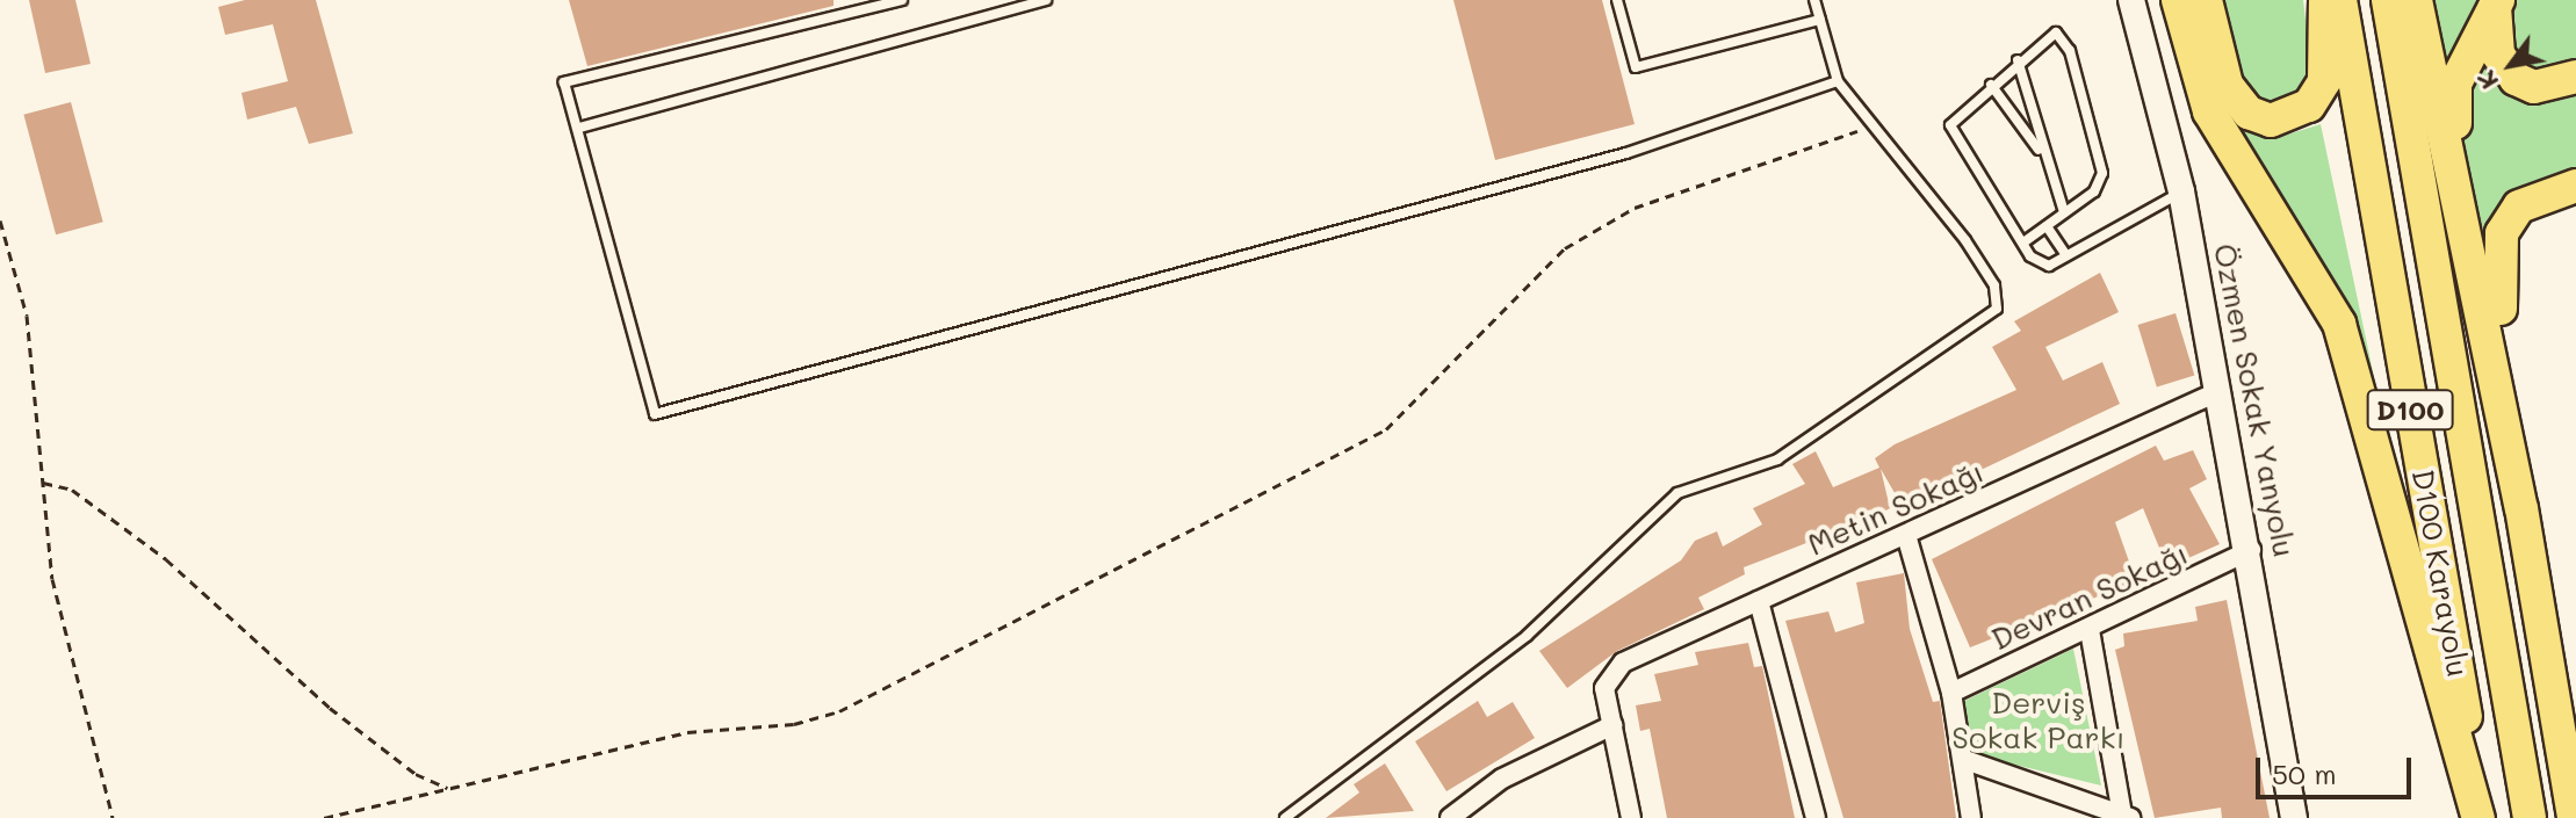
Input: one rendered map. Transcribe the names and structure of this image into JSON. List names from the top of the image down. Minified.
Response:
{"streets":{"highway":["D100","D100 Karayolu"],"main road":["Özmen Sokak Yanyolu"],"street":["Metin Sokağı","Devran Sokağı"]},"crossings":[["Özmen Sokak Yanyolu","Metin Sokağı"],["Özmen Sokak Yanyolu","Devran Sokağı"]],"parks":["Derviş Sokak Parkı"],"scale_bar":"50 m","north":"bottom left"}
